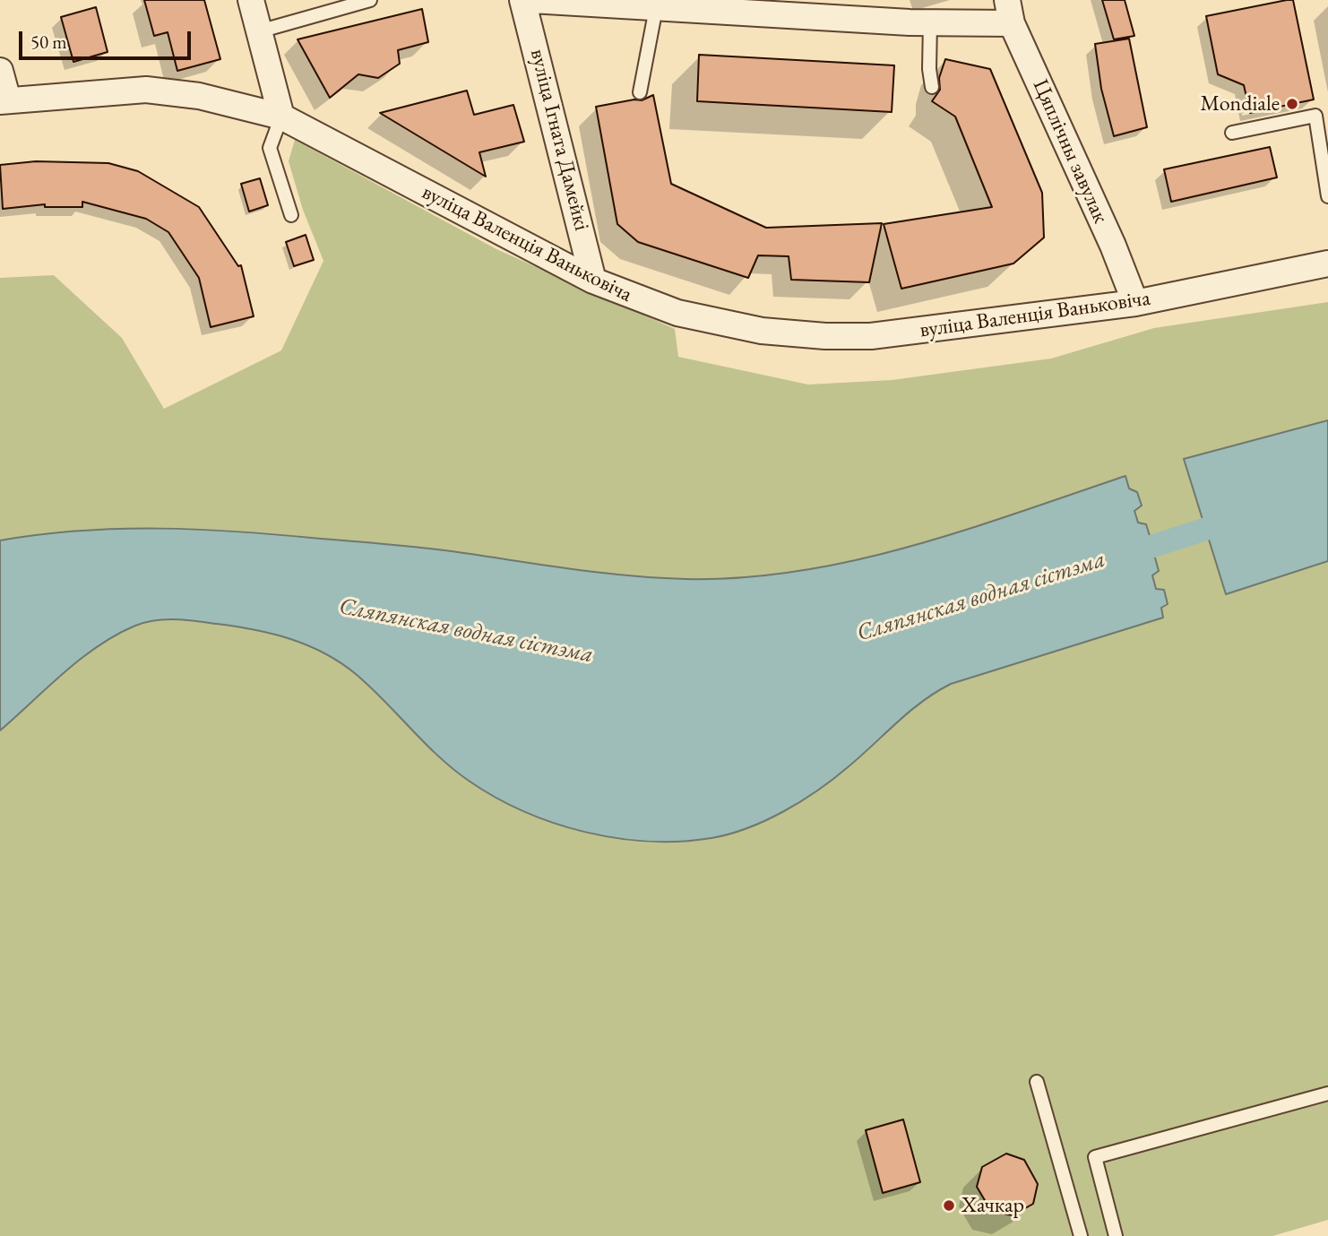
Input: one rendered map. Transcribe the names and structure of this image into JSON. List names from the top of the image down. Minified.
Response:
{"streets":{"street":["вуліца Ігната Дамейкі","Цяплічны завулак","вуліца Валенція Ваньковіча"]},"crossings":[["вуліца Ігната Дамейкі","вуліца Валенція Ваньковіча"],["Цяплічны завулак","вуліца Валенція Ваньковіча"]],"water":["Сляпянская водная сістэма"],"places":["Mondiale","Хачкар"],"scale_bar":"50 m"}
